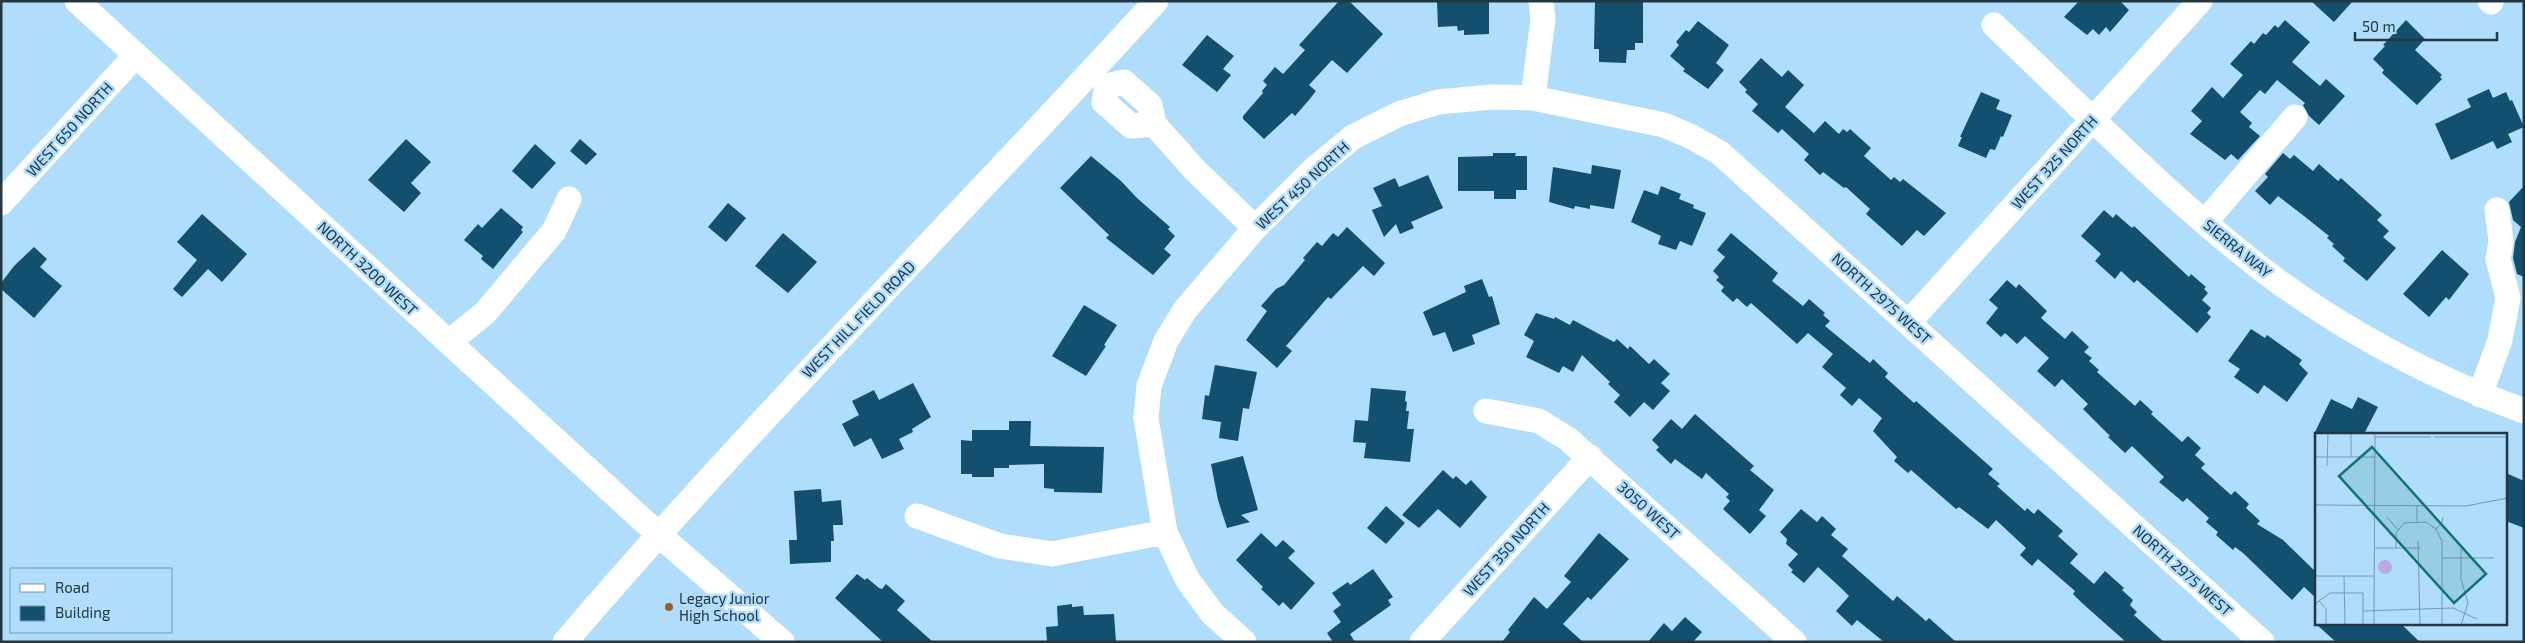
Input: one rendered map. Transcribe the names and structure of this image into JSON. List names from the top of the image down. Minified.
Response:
{"streets":{"street":["WEST 650 NORTH","WEST 325 NORTH","WEST 450 NORTH","SIERRA WAY","NORTH 3200 WEST","NORTH 2975 WEST","WEST HILL FIELD ROAD","3050 WEST","WEST 350 NORTH"]},"crossings":[["WEST 650 NORTH","NORTH 3200 WEST"],["WEST 325 NORTH","SIERRA WAY"],["WEST 325 NORTH","NORTH 2975 WEST"],["WEST 450 NORTH","NORTH 2975 WEST"],["NORTH 3200 WEST","WEST HILL FIELD ROAD"],["3050 WEST","WEST 350 NORTH"]],"places":["Legacy Junior High School"],"legend":["Road","Building"],"scale_bar":"50 m"}
